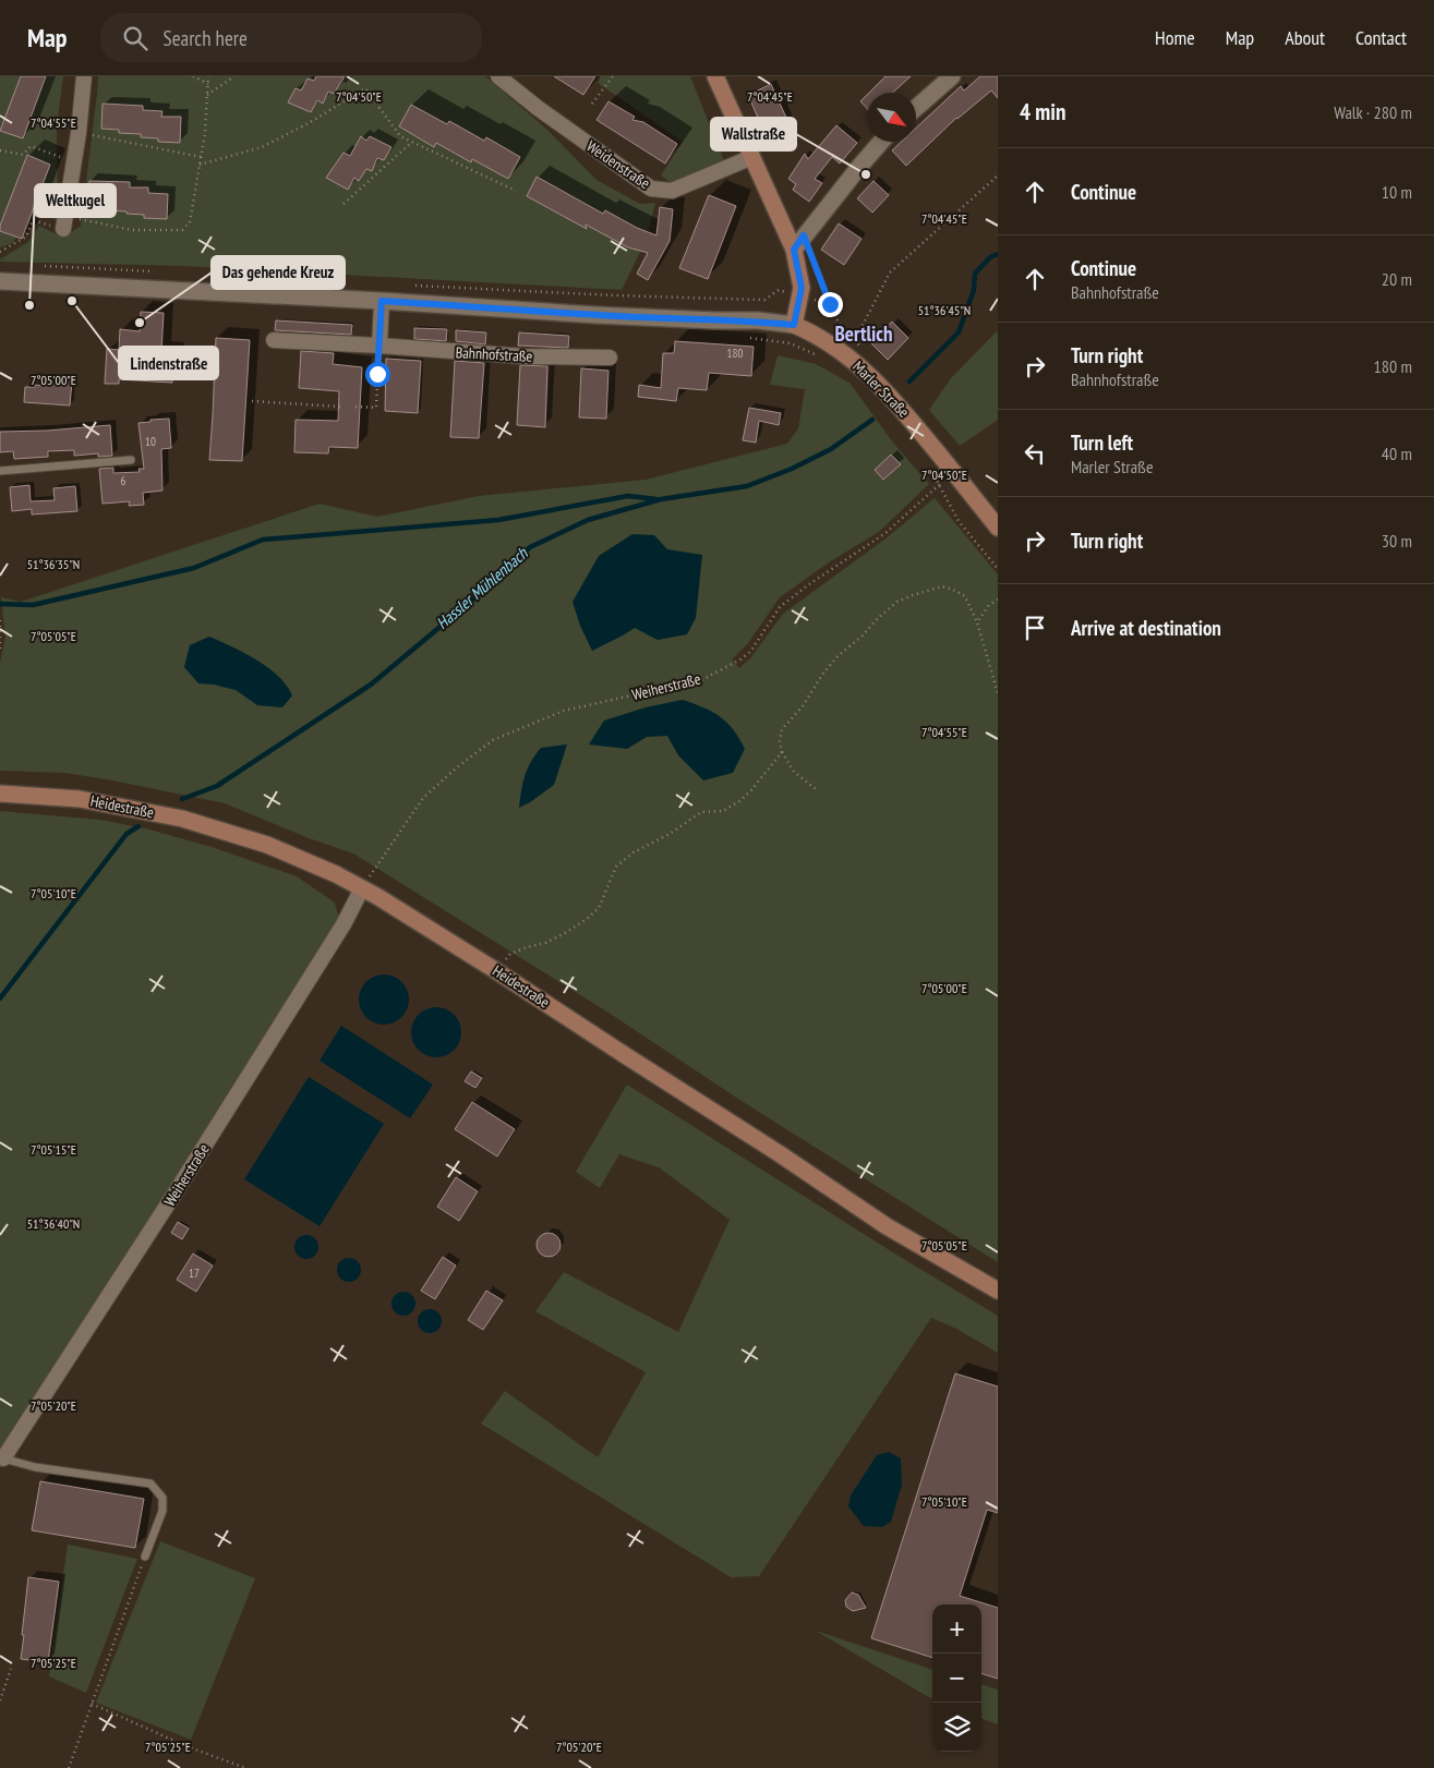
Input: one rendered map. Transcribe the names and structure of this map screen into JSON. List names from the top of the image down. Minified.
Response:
{"streets":{"main road":["Marler Straße","Heidestraße"],"street":["Weidenstraße","Bahnhofstraße","Weiherstraße"]},"crossings":[["Marler Straße","Weiherstraße"],["Weiherstraße","Heidestraße"]],"districts":["Bertlich"],"water":["Hassler Mühlenbach"],"places":["Wallstraße","Lindenstraße","Weltkugel","Das gehende Kreuz"],"house_numbers":["180","10","6","17"],"north":"bottom right","page":{"header":"Map","search":"Search here","nav":["Home","Map","About","Contact"],"heading":["4 min","Walk · 280 m"],"list":[["Continue","10 m"],["Continue","Bahnhofstraße","20 m"],["Turn right","Bahnhofstraße","180 m"],["Turn left","Marler Straße","40 m"],["Turn right","30 m"],"Arrive at destination"],"map_buttons":["+","−"]},"coordinates":["7°04'50\"E","7°04'45\"E","7°04'55\"E","51°36'45\"N","7°05'00\"E","51°36'35\"N","7°05'05\"E","7°05'10\"E","7°05'15\"E","51°36'40\"N","7°05'20\"E","7°05'25\"E"]}
